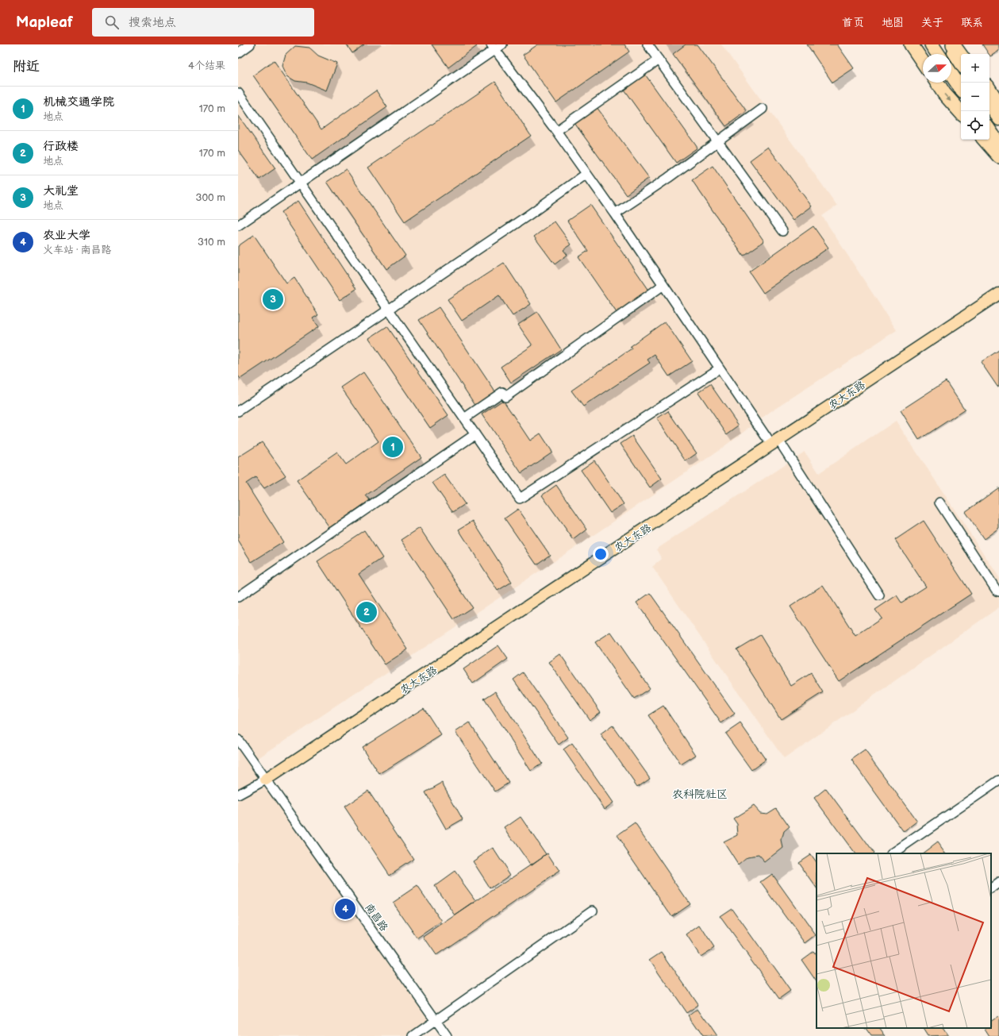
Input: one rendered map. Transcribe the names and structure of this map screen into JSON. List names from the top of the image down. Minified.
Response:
{"streets":{"main road":["农大东路"],"street":["南昌路"]},"crossings":[["农大东路","南昌路"]],"districts":["农科院社区"],"north":"right","page":{"header":"Mapleaf","search":"搜索地点","nav":["首页","地图","关于","联系"],"heading":["附近","4个结果"],"map_buttons":["+","−"],"list":[{"mark":"1","name":"机械交通学院","note":"地点","value":"170 m"},{"mark":"2","name":"行政楼","note":"地点","value":"170 m"},{"mark":"3","name":"大礼堂","note":"地点","value":"300 m"},{"mark":"4","name":"农业大学","note":"火车站 · 南昌路","value":"310 m"}],"pins":["3","1","2","4"]}}
